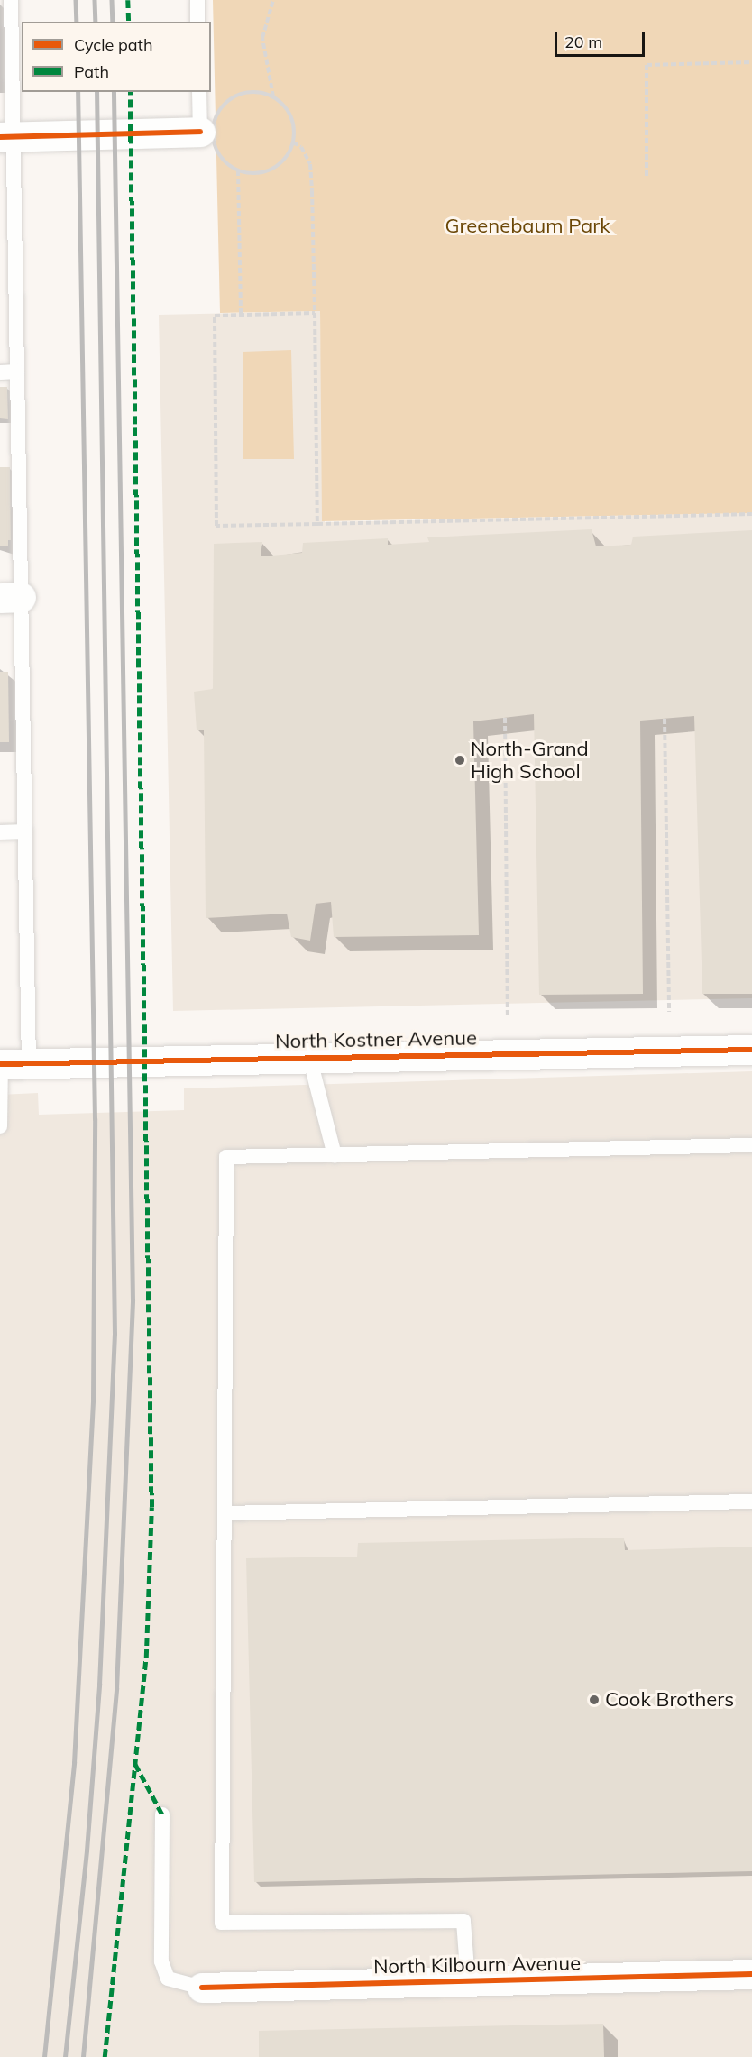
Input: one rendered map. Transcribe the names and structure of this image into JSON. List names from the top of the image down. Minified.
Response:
{"streets":{"street":["North Kostner Avenue","North Kilbourn Avenue"]},"parks":["Greenebaum Park"],"places":["North-Grand High School","Cook Brothers"],"legend":["Cycle path","Path"],"scale_bar":"20 m"}
